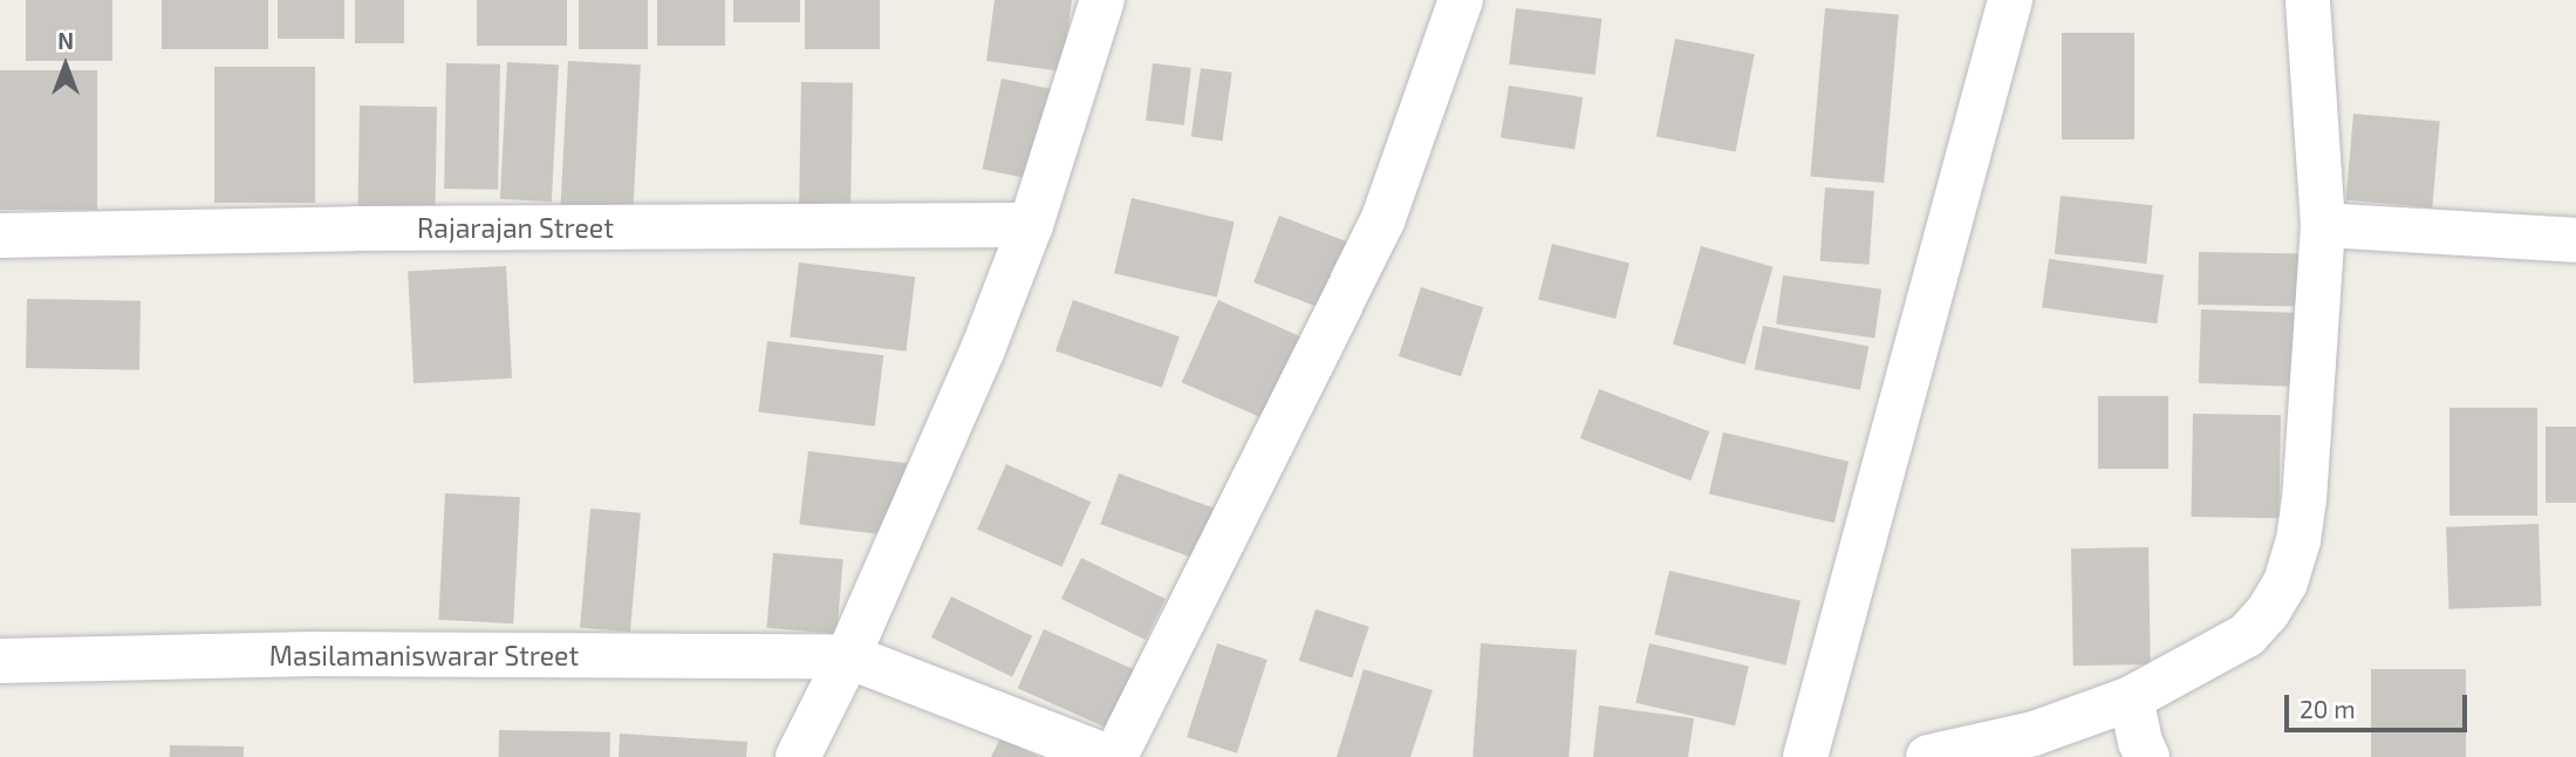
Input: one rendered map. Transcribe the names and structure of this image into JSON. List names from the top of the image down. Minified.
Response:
{"streets":{"street":["Rajarajan Street","Masilamaniswarar Street"]},"scale_bar":"20 m","north":"top"}
